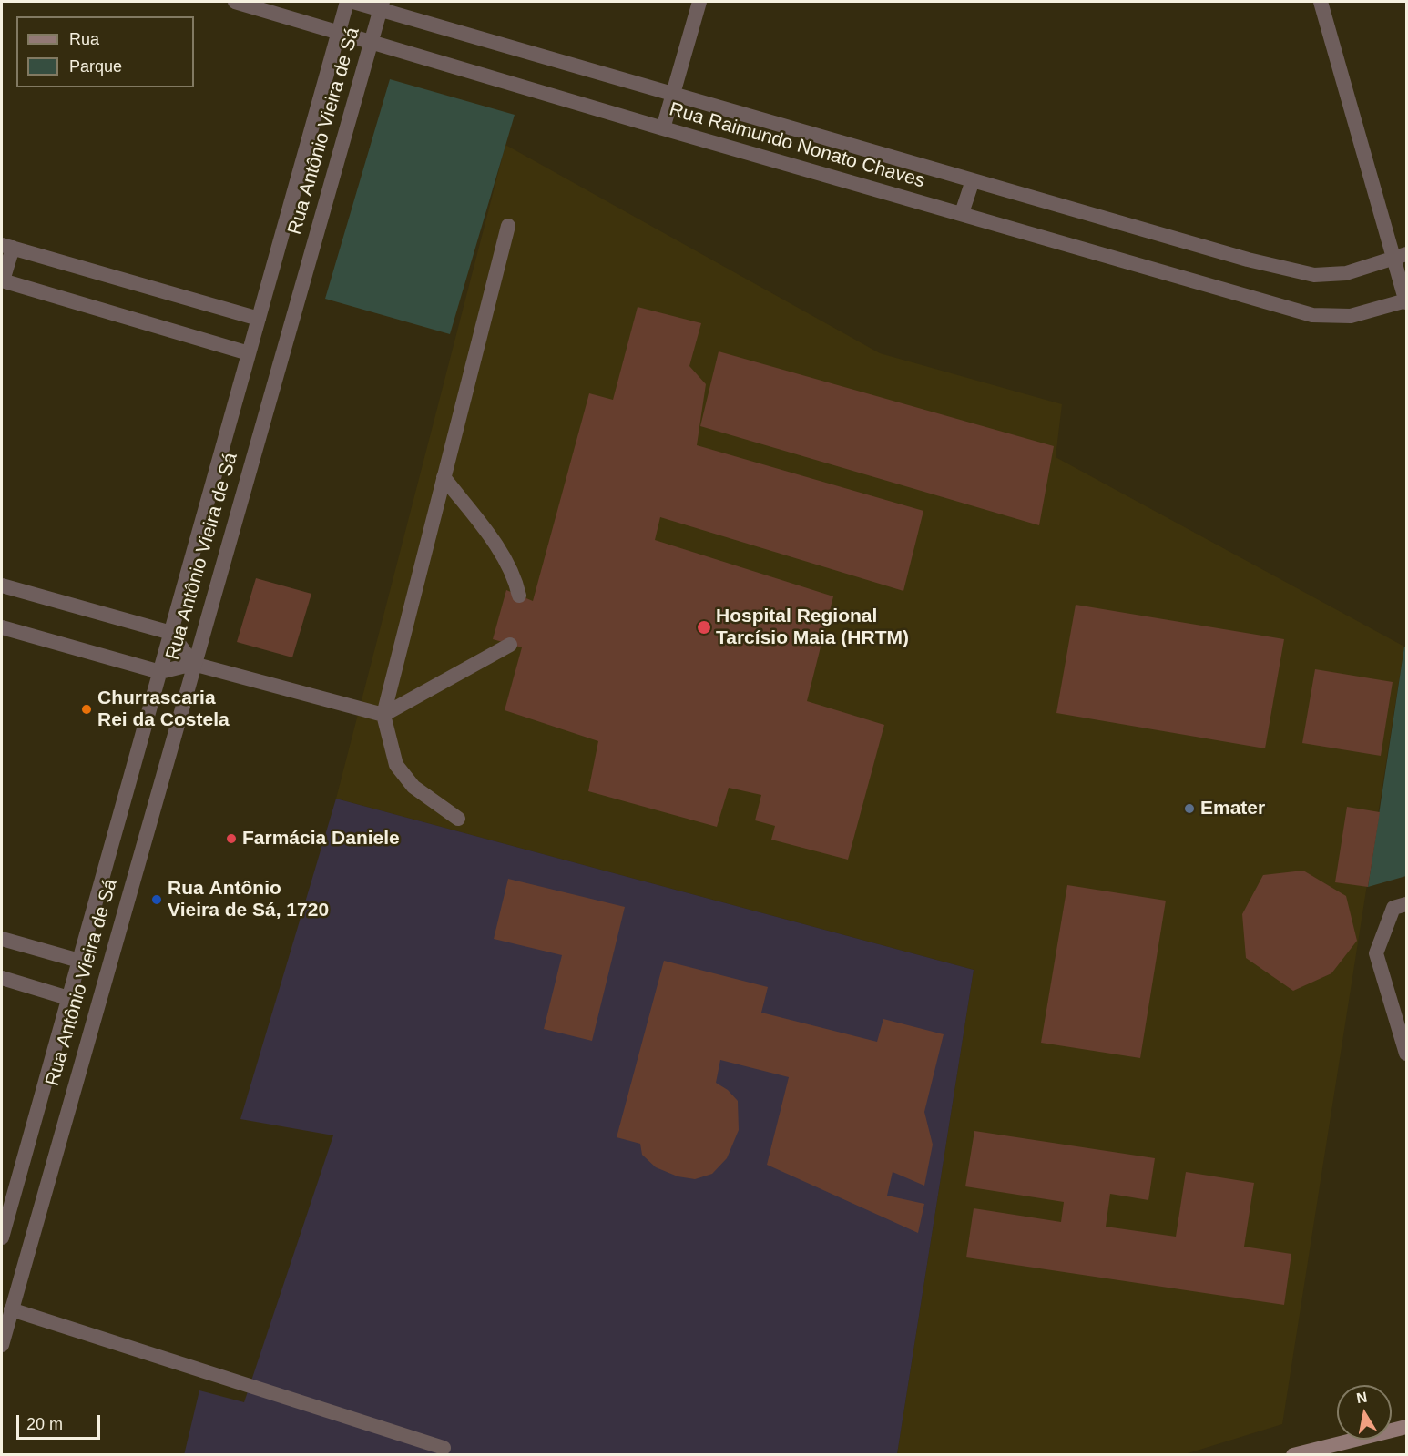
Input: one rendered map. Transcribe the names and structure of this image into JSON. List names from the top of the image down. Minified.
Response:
{"streets":{"street":["Rua Antônio Vieira de Sá","Rua Raimundo Nonato Chaves"]},"crossings":[["Rua Antônio Vieira de Sá","Rua Raimundo Nonato Chaves"]],"places":["Hospital Regional Tarcísio Maia (HRTM)","Churrascaria Rei da Costela","Emater","Farmácia Daniele","Rua Antônio Vieira de Sá, 1720"],"legend":["Rua","Parque"],"scale_bar":"20 m","north":"top"}
